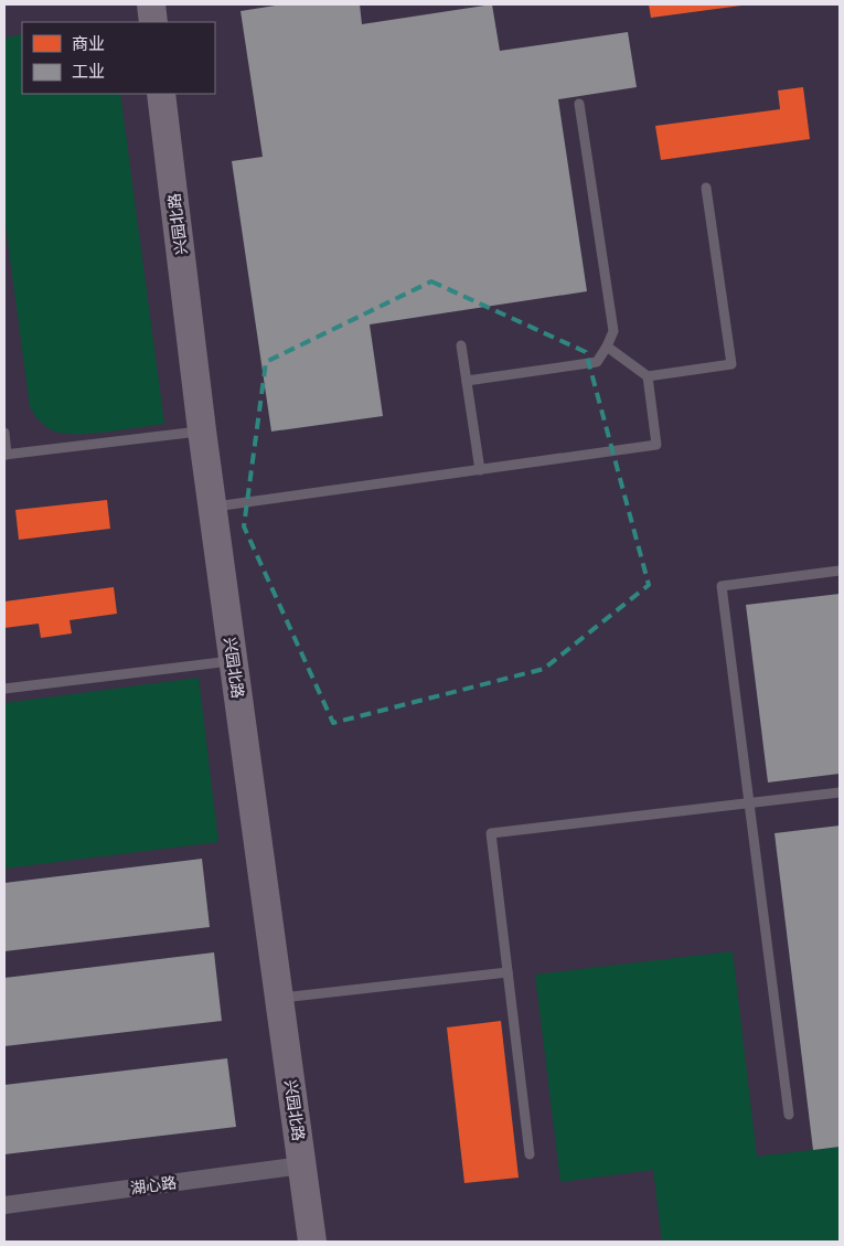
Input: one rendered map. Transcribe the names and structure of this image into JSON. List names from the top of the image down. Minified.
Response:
{"streets":{"main road":["兴园北路"],"street":["湖心路"]},"crossings":[["兴园北路","湖心路"]],"legend":["商业","工业"]}
